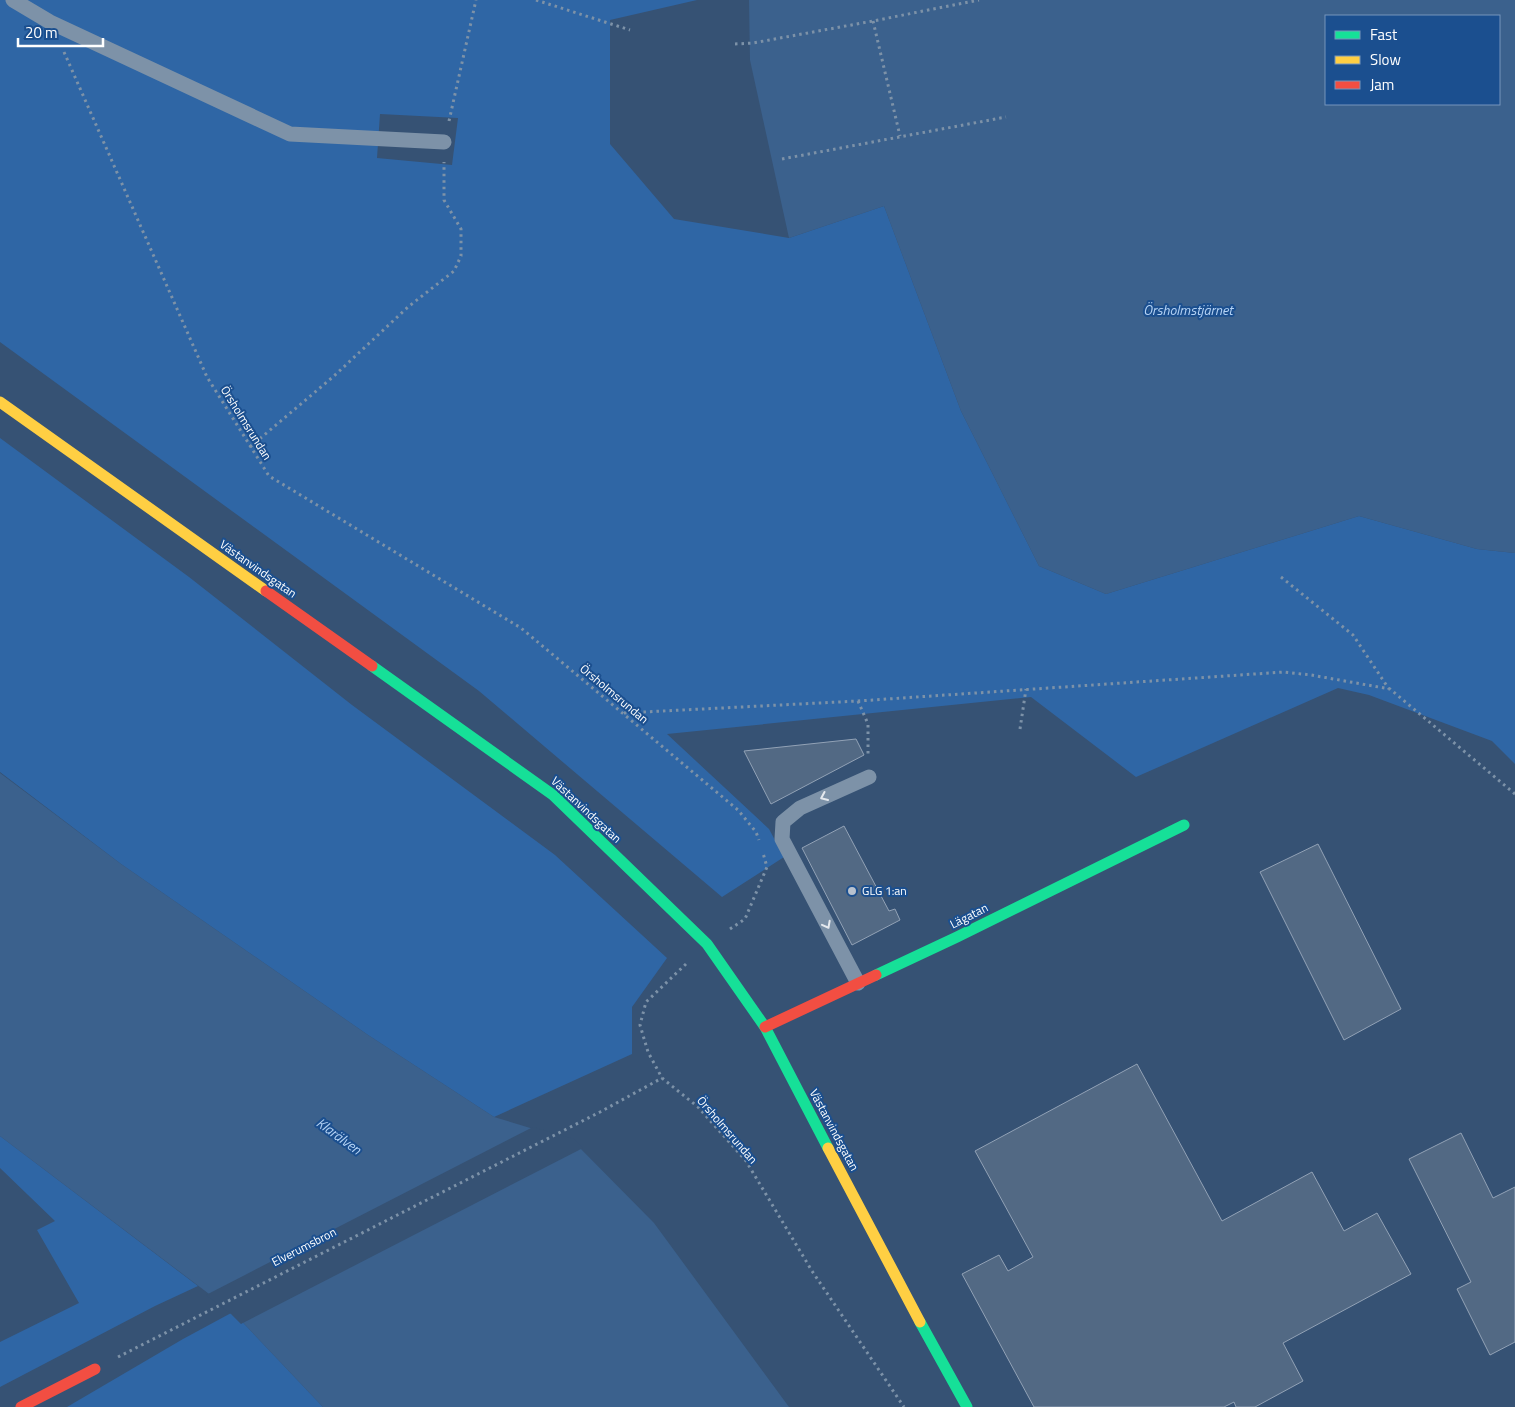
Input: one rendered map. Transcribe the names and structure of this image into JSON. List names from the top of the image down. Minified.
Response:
{"streets":{"street":["Västanvindsgatan","Lägatan"],"path":["Örsholmsrundan","Elverumsbron"]},"crossings":[["Örsholmsrundan","Västanvindsgatan"],["Örsholmsrundan","Elverumsbron"],["Västanvindsgatan","Lägatan"]],"water":["Örsholmstjärnet","Klarälven"],"places":["GLG 1:an"],"legend":["Fast","Slow","Jam"],"scale_bar":"20 m"}
